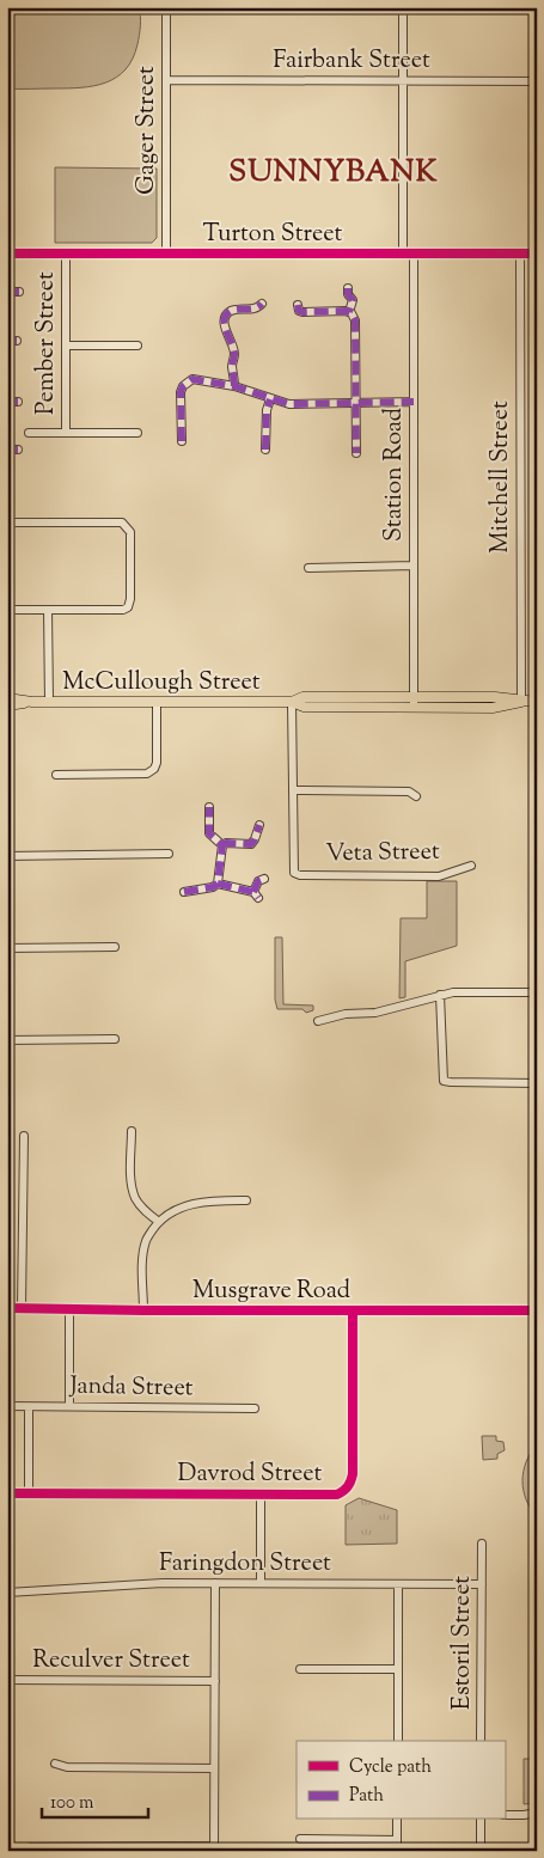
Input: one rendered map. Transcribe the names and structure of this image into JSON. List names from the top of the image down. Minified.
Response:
{"streets":{"main road":["McCullough Street"],"street":["Fairbank Street","Gager Street","Turton Street","Pember Street","Station Road","Mitchell Street","Veta Street","Musgrave Road","Janda Street","Davrod Street","Faringdon Street","Estoril Street","Reculver Street"]},"crossings":[["Fairbank Street","Gager Street"],["Gager Street","Turton Street"],["Turton Street","Pember Street"],["Turton Street","Station Road"],["Turton Street","Mitchell Street"],["Station Road","McCullough Street"],["Mitchell Street","McCullough Street"],["Musgrave Road","Davrod Street"],["Faringdon Street","Estoril Street"]],"districts":["SUNNYBANK"],"legend":["Cycle path","Path"],"scale_bar":"100 m"}
